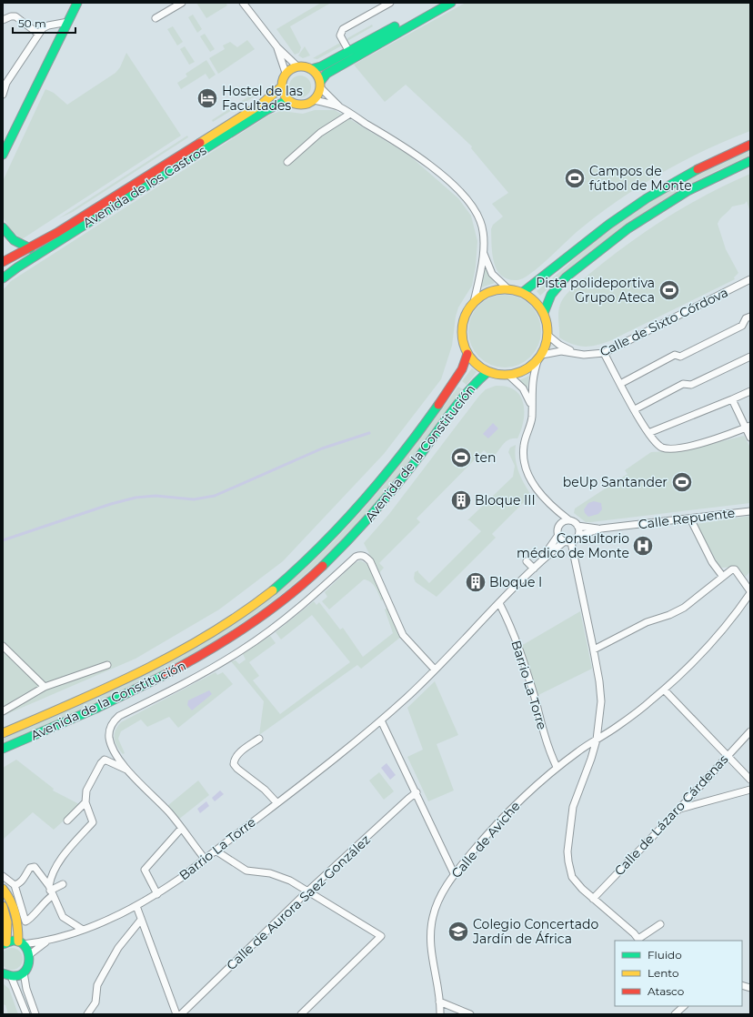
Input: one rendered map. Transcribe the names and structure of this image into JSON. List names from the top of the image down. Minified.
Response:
{"streets":{"main road":["Avenida de los Castros","Avenida de la Constitución","Barrio La Torre"],"street":["Calle de Sixto Córdova","Calle Repuente","Calle de Lázaro Cárdenas","Calle de Aviche","Calle de Aurora Saez González"]},"crossings":[["Calle de Sixto Córdova","Avenida de la Constitución"],["Calle Repuente","Barrio La Torre"],["Barrio La Torre","Calle de Aviche"]],"places":{"hotel":["Hostel de las Facultades"],"sports":["Campos de fútbol de Monte","Pista polideportiva Grupo Ateca","ten","beUp Santander"],"building":["Bloque III","Bloque I"],"hospital":["Consultorio médico de Monte"],"school or university":["Colegio Concertado Jardín de África"]},"legend":["Fluido","Lento","Atasco"],"scale_bar":"50 m"}
